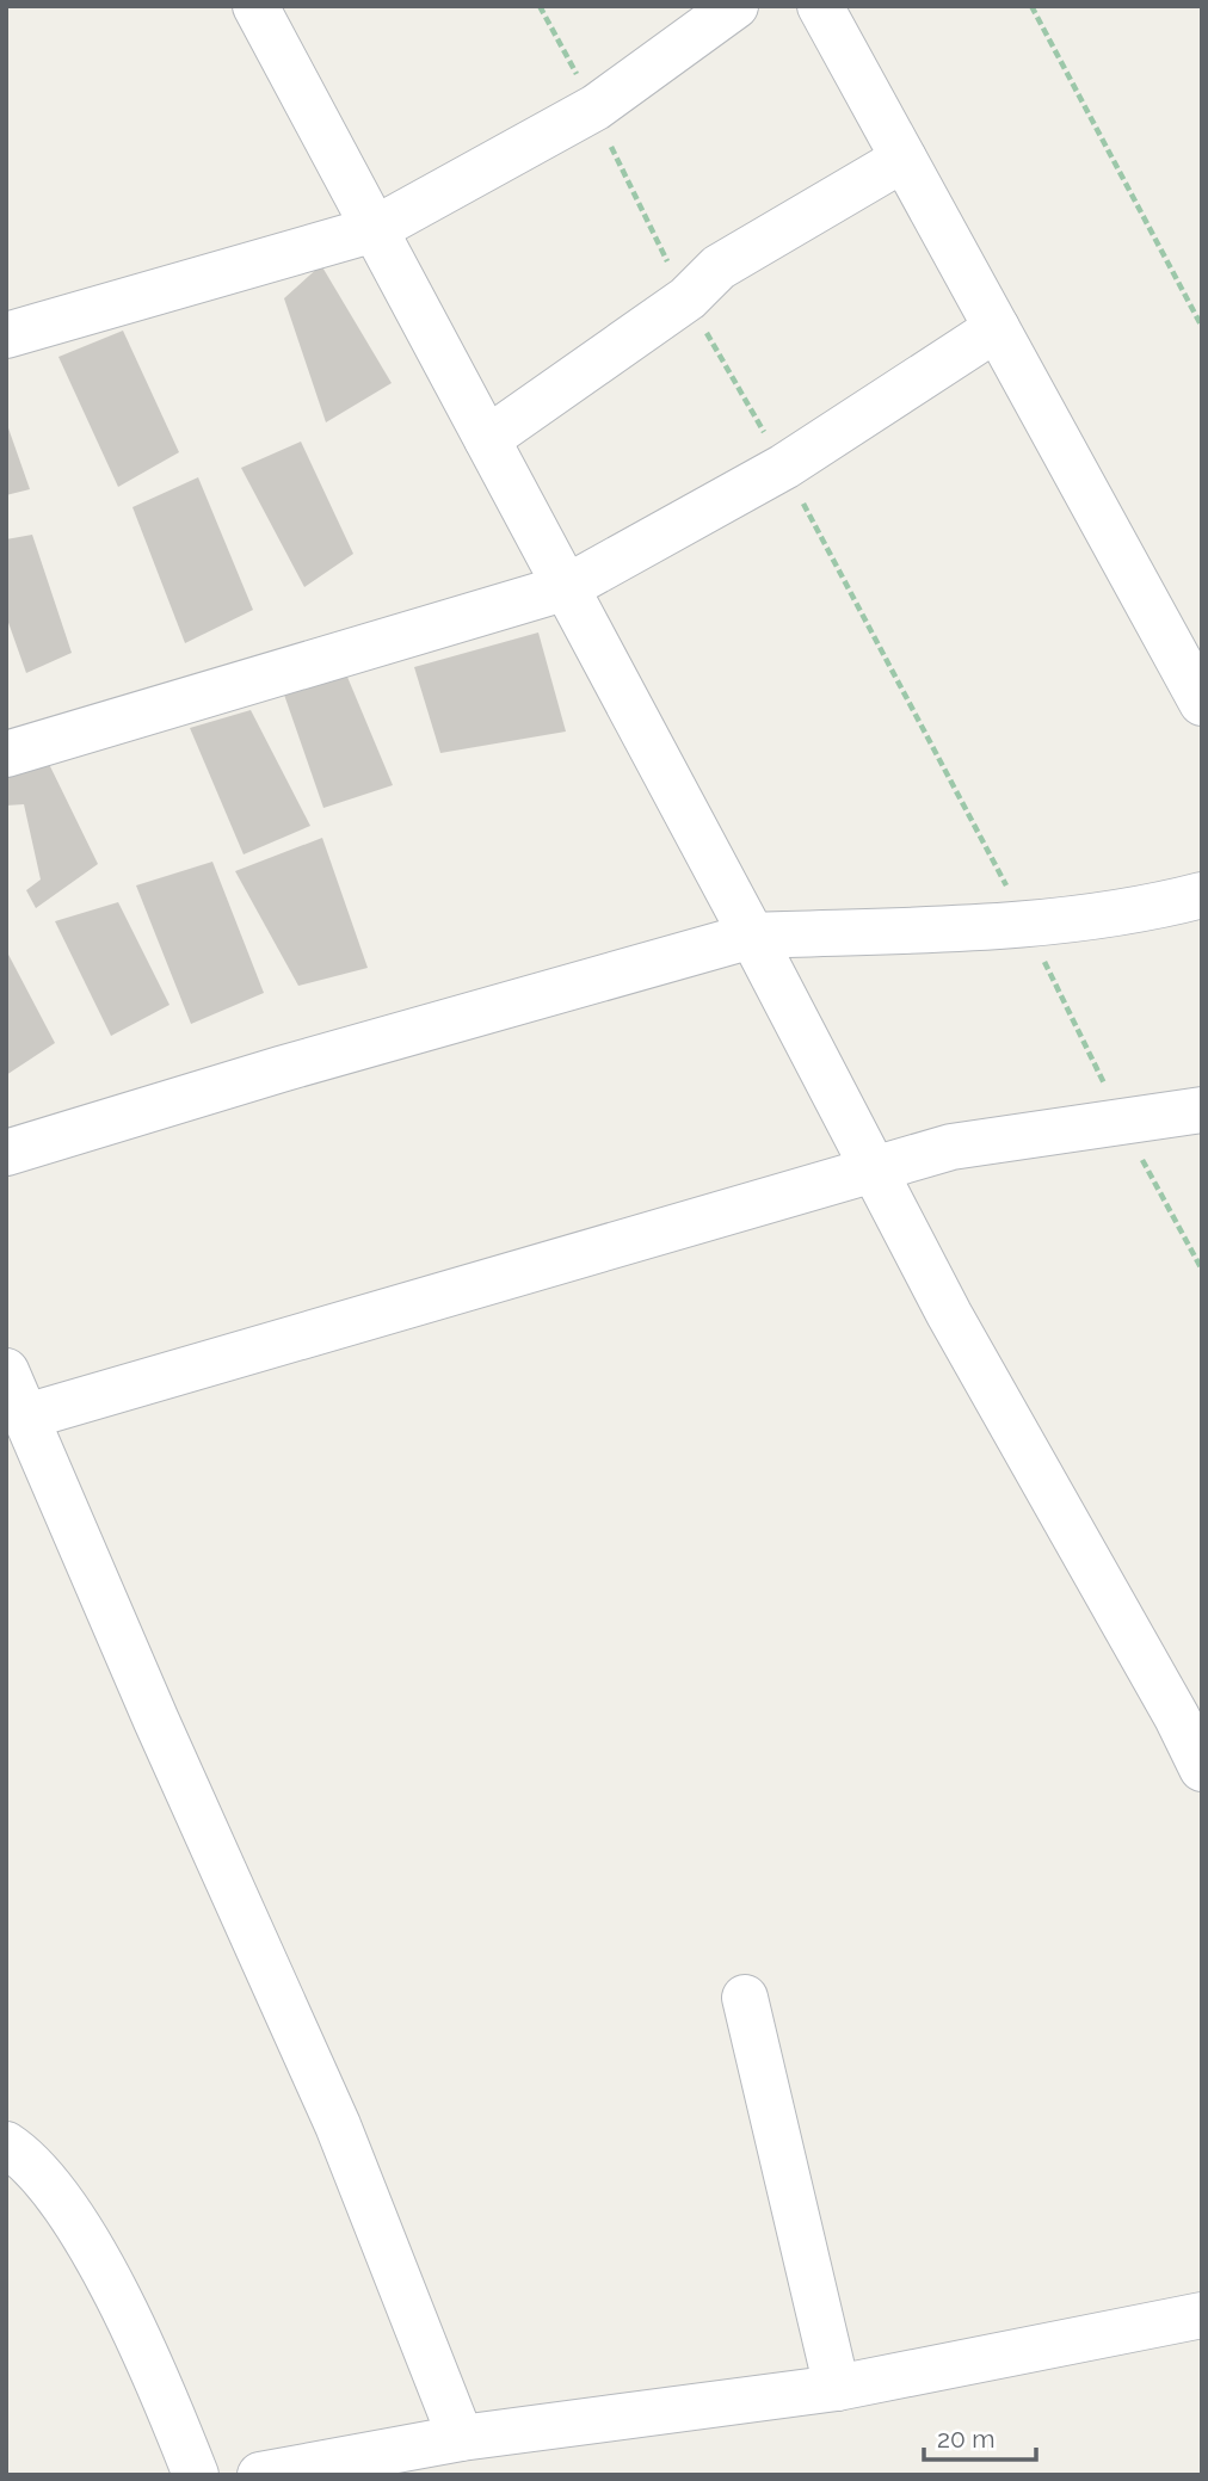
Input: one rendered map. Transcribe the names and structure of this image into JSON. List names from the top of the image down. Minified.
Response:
{"scale_bar":"20 m"}
